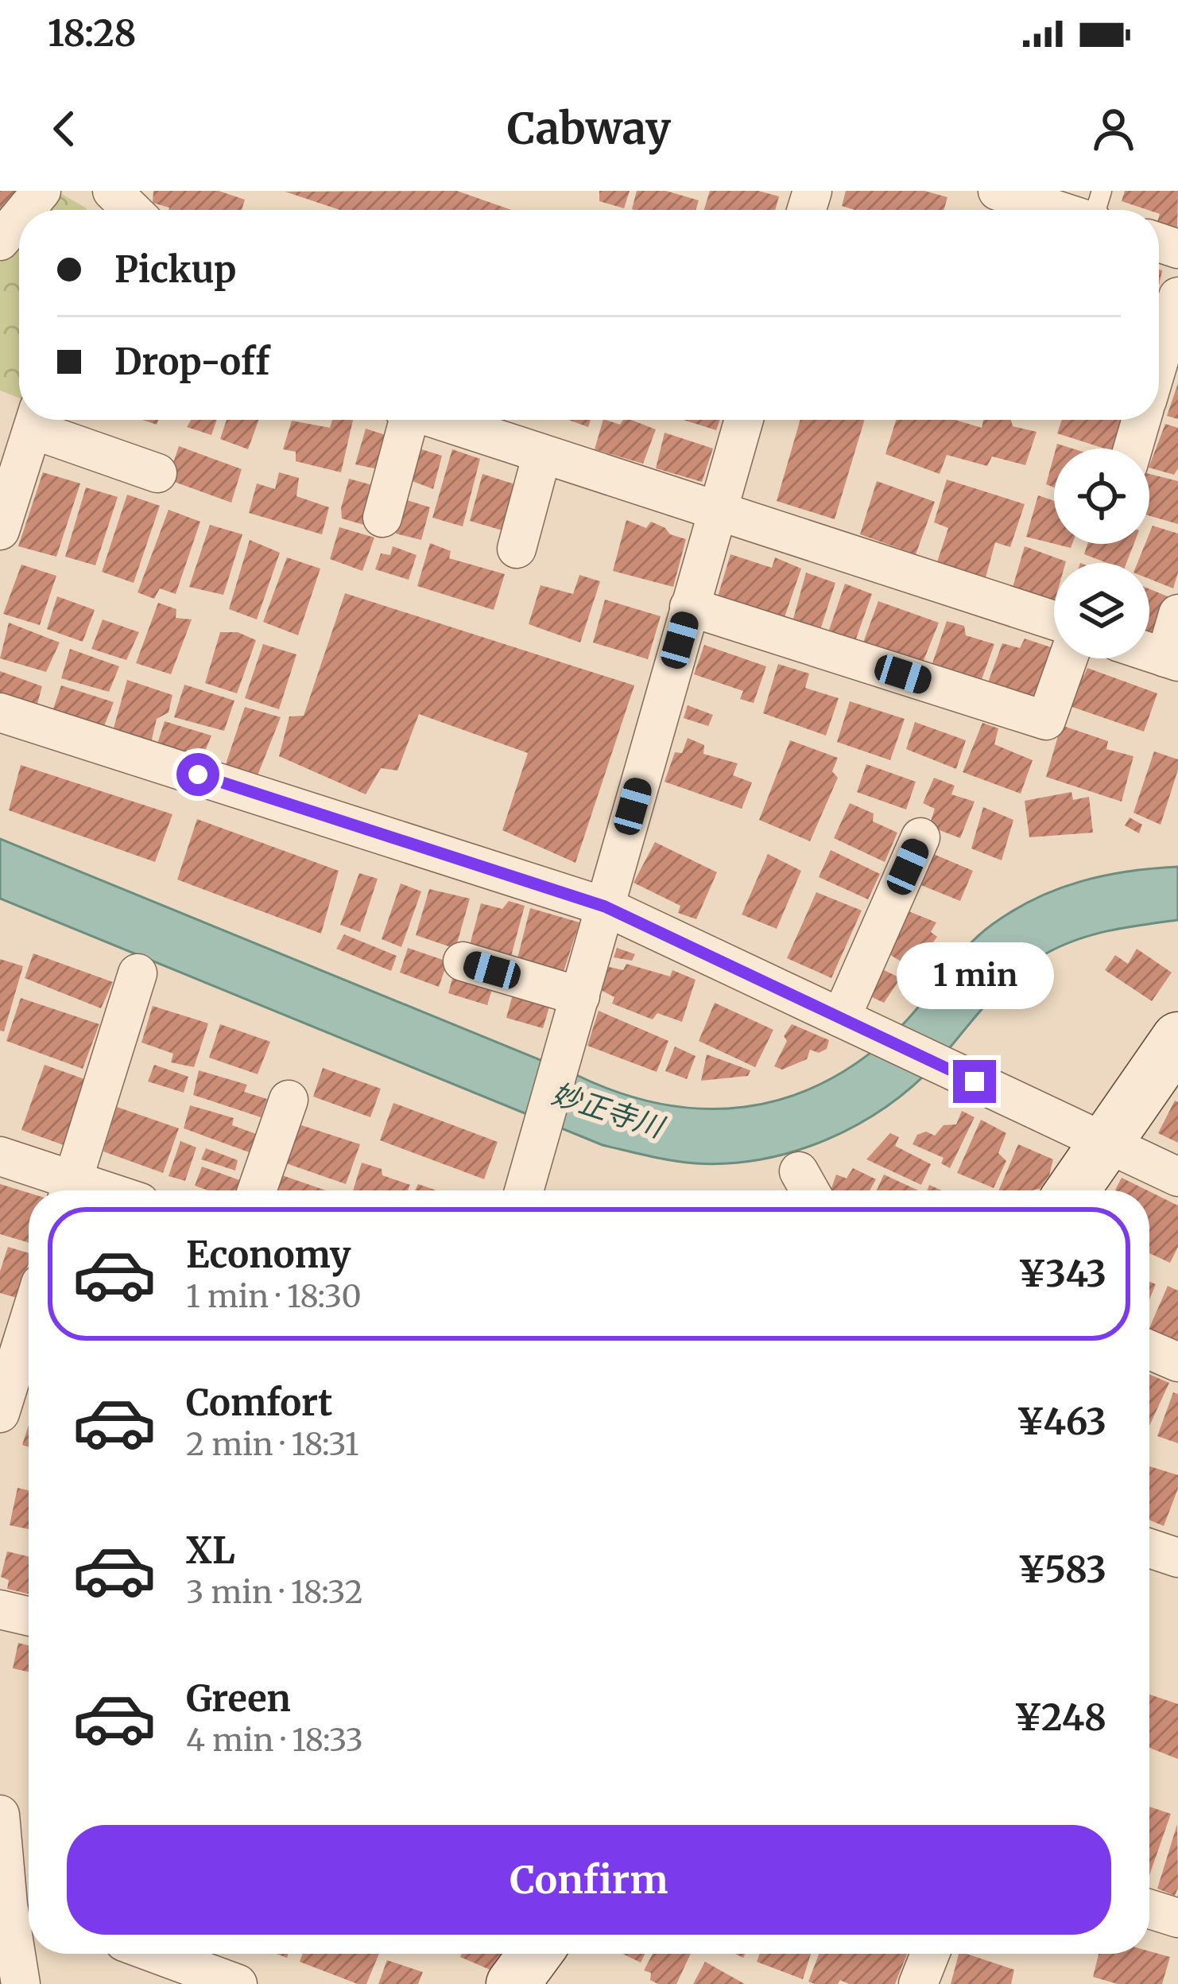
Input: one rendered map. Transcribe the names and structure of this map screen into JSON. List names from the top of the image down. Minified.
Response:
{"water":["妙正寺川"],"page":{"status":"18:28","header":"Cabway","banner":["Pickup","Drop-off"],"bubble":"1 min","list":[{"name":"Economy","note":"1 min · 18:30","value":"¥343"},{"name":"Comfort","note":"2 min · 18:31","value":"¥463"},{"name":"XL","note":"3 min · 18:32","value":"¥583"},{"name":"Green","note":"4 min · 18:33","value":"¥248"}],"buttons":"Confirm"}}
